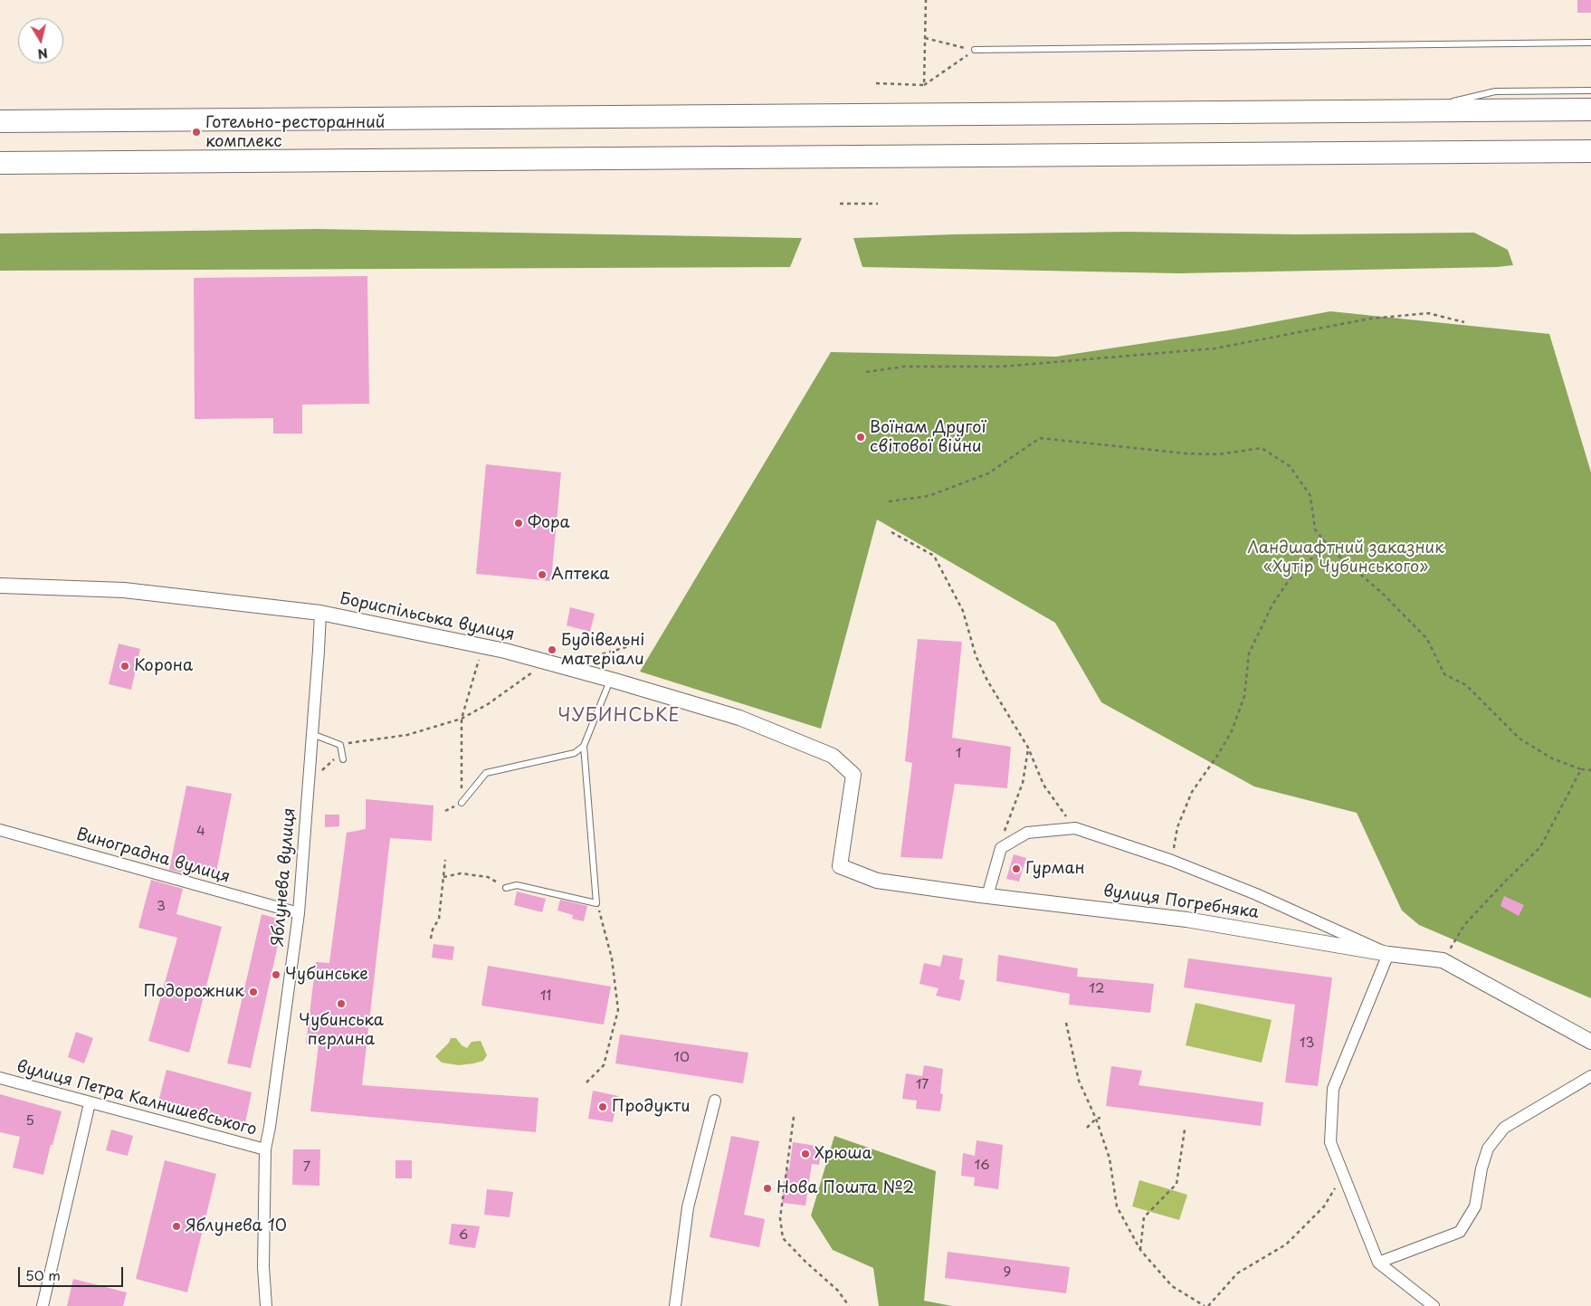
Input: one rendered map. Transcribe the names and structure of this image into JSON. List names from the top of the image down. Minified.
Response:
{"streets":{"street":["Бориспільська вулиця","Виноградна вулиця","Яблунева вулиця","вулиця Погребняка","вулиця Петра Калнишевського"]},"crossings":[["Бориспільська вулиця","Яблунева вулиця"],["Бориспільська вулиця","вулиця Погребняка"],["Виноградна вулиця","Яблунева вулиця"],["Яблунева вулиця","вулиця Петра Калнишевського"]],"districts":["ЧУБИНСЬКЕ"],"parks":["Ландшафтний заказник «Хутір Чубинського»"],"places":["Готельно-ресторанний комплекс","Воїнам Другої світової війни","Фора","Аптека","Будівельні матеріали","Корона","Гурман","Чубинське","Подорожник","Чубинська перлина","Продукти","Хрюша","Нова Пошта №2","Яблунева 10"],"house_numbers":["1","4","3","12","11","13","10","17","5","16","7","6","9"],"scale_bar":"50 m","north":"bottom"}
